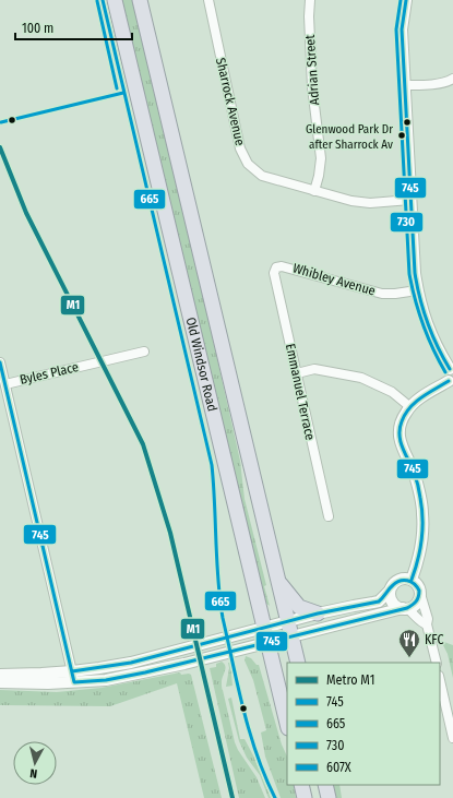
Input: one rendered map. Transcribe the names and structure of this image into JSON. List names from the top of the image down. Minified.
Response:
{"streets":{"highway":["Old Windsor Road"],"street":["Adrian Street","Sharrock Avenue","Whibley Avenue","Byles Place","Emmanuel Terrace"]},"crossings":[["Adrian Street","Sharrock Avenue"],["Whibley Avenue","Emmanuel Terrace"]],"places":{"other":["Glenwood Park Dr after Sharrock Av"],"restaurant":["KFC"]},"lines":["transit line 745","transit line 665","transit line 730","transit line 607X","metro line M1"],"legend":["Metro M1","745","665","730","607X"],"scale_bar":"100 m","north":"bottom"}
